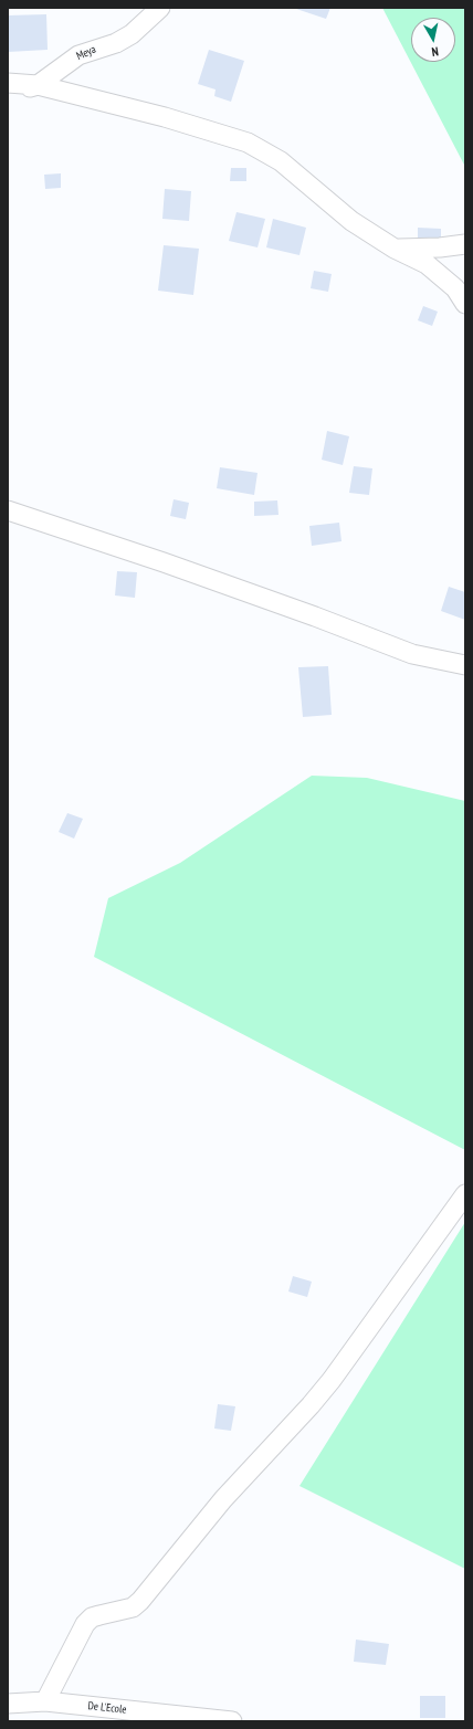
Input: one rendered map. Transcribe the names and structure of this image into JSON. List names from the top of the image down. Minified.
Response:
{"streets":{"street":["Meya","De L'Ecole"]},"north":"bottom"}
